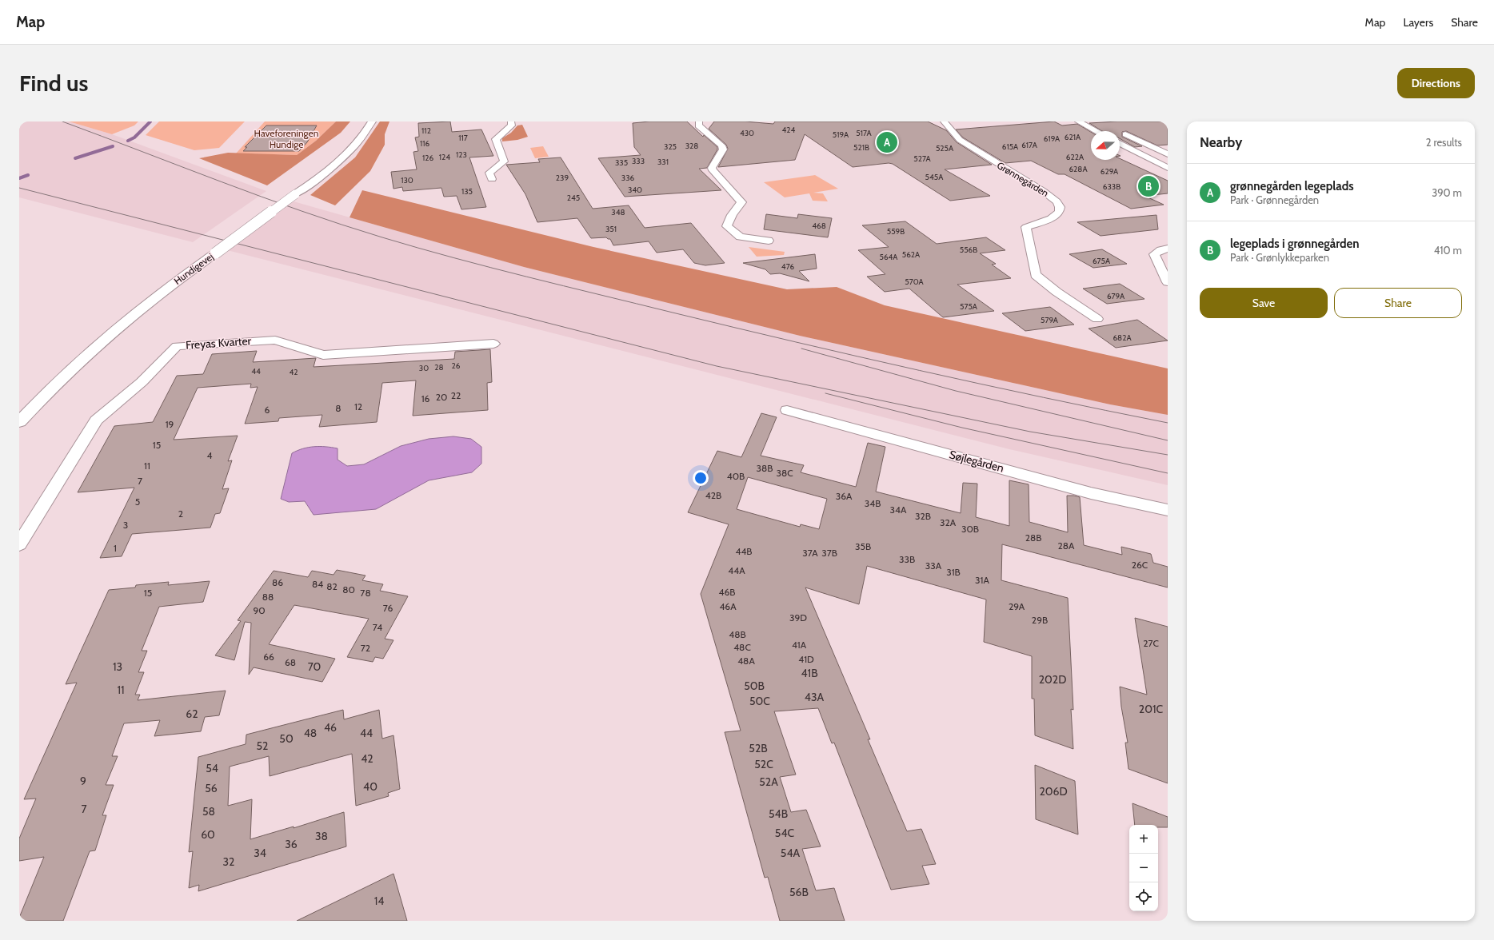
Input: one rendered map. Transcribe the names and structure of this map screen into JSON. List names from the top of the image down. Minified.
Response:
{"streets":{"street":["Grønnegården","Hundigevej","Freyas Kvarter","Søjlegården"]},"parks":["Haveforeningen Hundige"],"house_numbers":["424","112","430","517A","519A","621A","117","619A","116","617A","328","325","615A","521B","525A","123","124","622A","126","527A","333","331","335","628A","629A","545A","239","336","130","633B","340","135","245","348","468","351","559B","556B","562A","564A","675A","476","570A","679A","575A","579A","682A","26","28","30","44","42","22","20","16","12","8","6","19","15","4","11","38B","38C","40B","7","42B","36A","5","34B","34A","2","32B","32A","3","30B","28B","28A","35B","1","44B","37A","37B","33B","26C","33A","44A","31B","31A","86","84","82","80","46B","15","78","88","46A","29A","76","90","39D","29B","74","48B","27C","41A","48C","72","66","41D","48A","68","13","70","41B","202D","50B","11","43A","50C","201C","62","46","48","44","50","52","52B","42","52C","54","9","52A","40","56","206D","7","58","54B","54C","60","38","36","34","54A","32","56B","14"],"north":"left","page":{"header":"Map","nav":["Map","Layers","Share"],"buttons":["Directions",["Save","Share"]],"title":"Find us","heading":["Nearby","2 results"],"pins":["A","B"],"list":[{"mark":"A","name":"grønnegården legeplads","note":"Park · Grønnegården","value":"390 m"},{"mark":"B","name":"legeplads i grønnegården","note":"Park · Grønlykkeparken","value":"410 m"}],"map_buttons":["+","−"]}}
